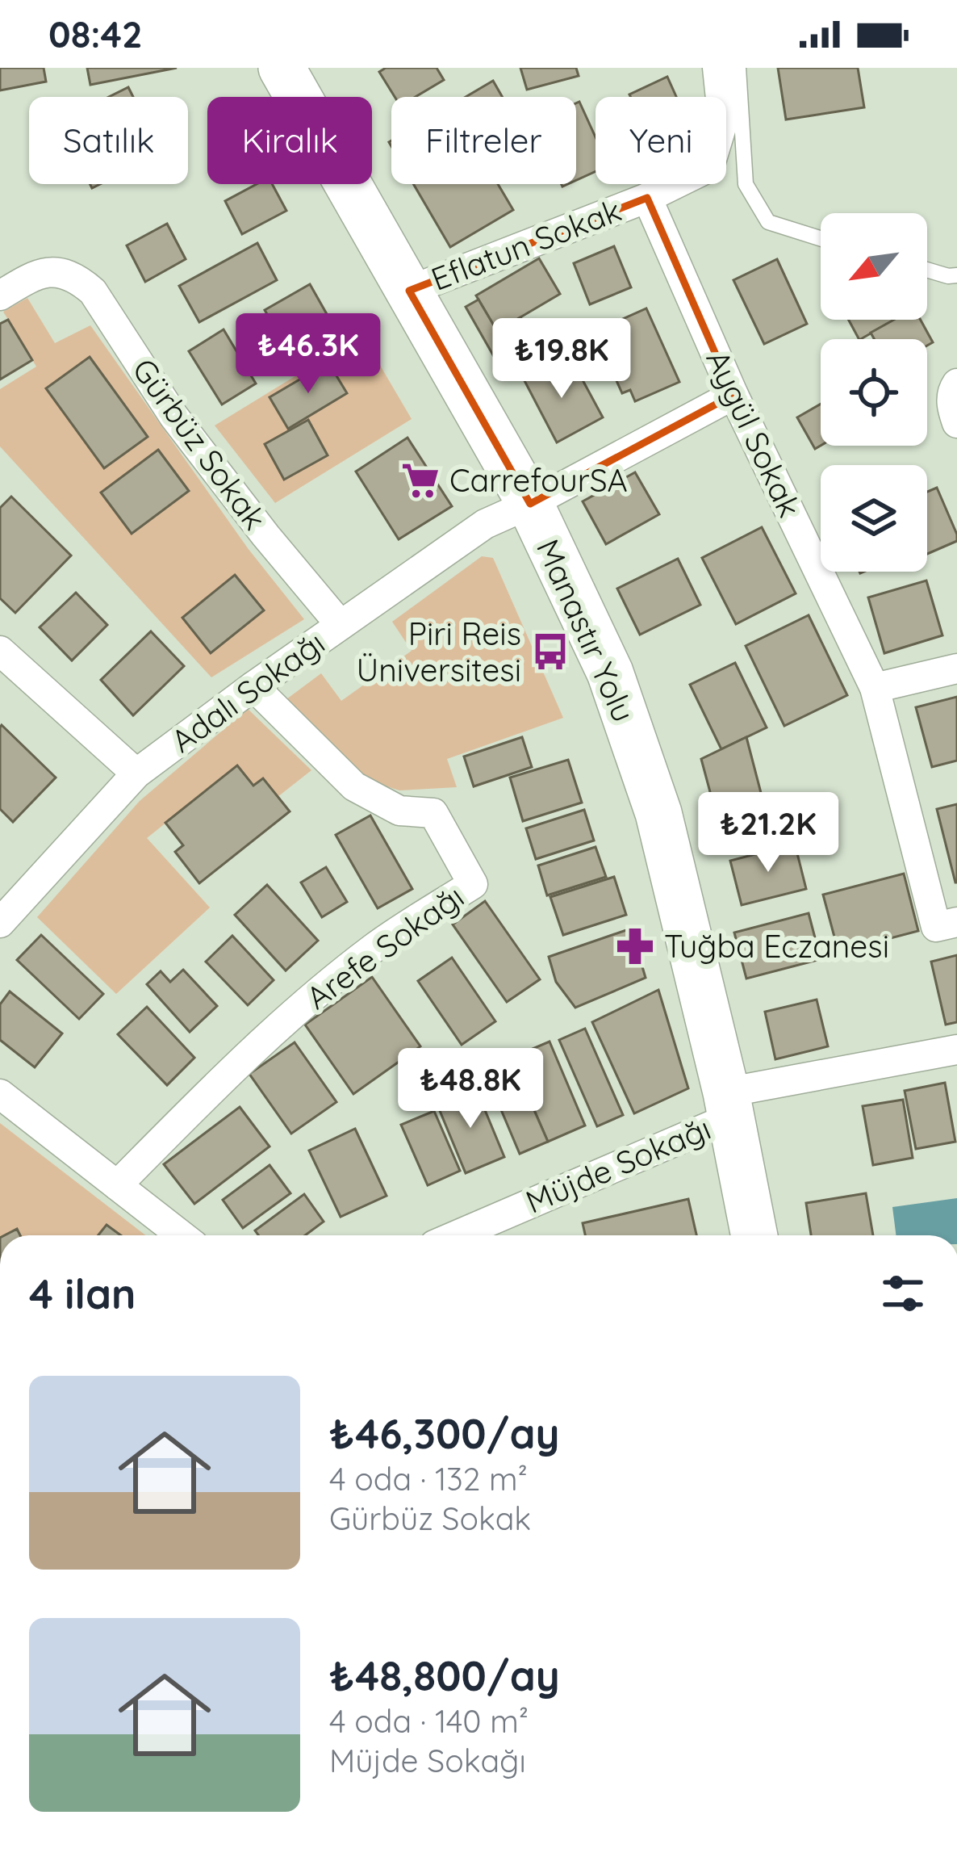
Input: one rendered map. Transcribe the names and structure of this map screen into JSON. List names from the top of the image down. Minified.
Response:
{"streets":{"main road":["Manastır Yolu"],"street":["Eflatun Sokak","Aygül Sokak","Gürbüz Sokak","Adalı Sokağı","Arefe Sokağı","Müjde Sokağı"]},"crossings":[["Eflatun Sokak","Aygül Sokak"],["Eflatun Sokak","Manastır Yolu"],["Aygül Sokak","Adalı Sokağı"],["Gürbüz Sokak","Adalı Sokağı"],["Manastır Yolu","Adalı Sokağı"],["Manastır Yolu","Müjde Sokağı"],["Adalı Sokağı","Arefe Sokağı"]],"places":{"supermarket":["CarrefourSA"],"bus stop":["Piri Reis Üniversitesi"],"pharmacy":["Tuğba Eczanesi"]},"north":"bottom left","page":{"status":"08:42","chip":["Satılık","Kiralık","Filtreler","Yeni"],"price":["₺46.3K","₺19.8K","₺21.2K","₺48.8K"],"heading":"4 ilan","list":[{"name":"₺46,300/ay","note":"4 oda · 132 m² · Gürbüz Sokak"},{"name":"₺48,800/ay","note":"4 oda · 140 m² · Müjde Sokağı"}]}}
